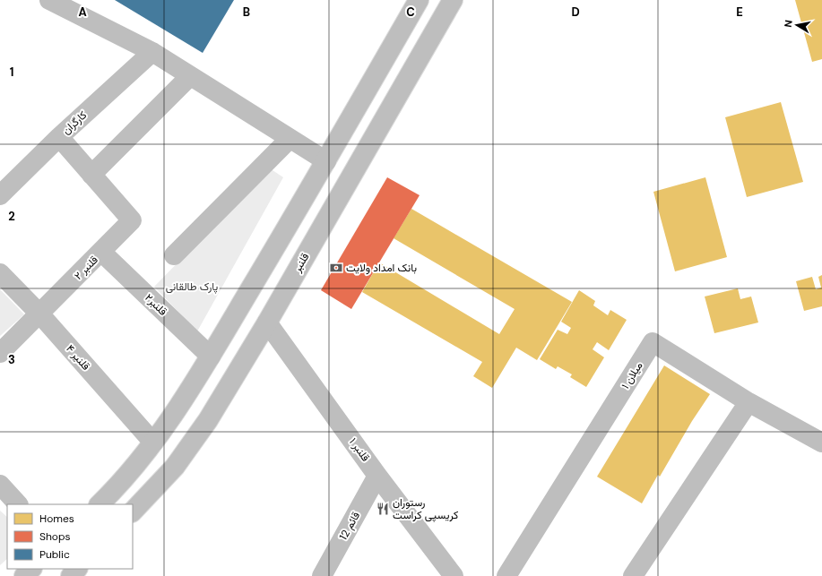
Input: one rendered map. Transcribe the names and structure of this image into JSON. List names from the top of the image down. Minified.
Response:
{"streets":{"street":["کارگران","قلنبر","قلنبر ۲","قلنبر۲","قلنیر ۴","میلان ۱","قلنبر ۱","قائم 12"]},"crossings":[["قلنبر","قلنبر ۱"],["قلنبر ۲","قلنبر۲"],["قلنبر ۲","قلنیر ۴"],["قلنبر ۱","قائم 12"]],"parks":["پارک طالقانی"],"places":{"bank":["بانک امداد ولایت"],"restaurant":["رستوران کریسپی کراست"]},"legend":["Homes","Shops","Public"],"north":"left","grid":{"columns":["A","B","C","D","E"],"rows":["1","2","3"]}}
